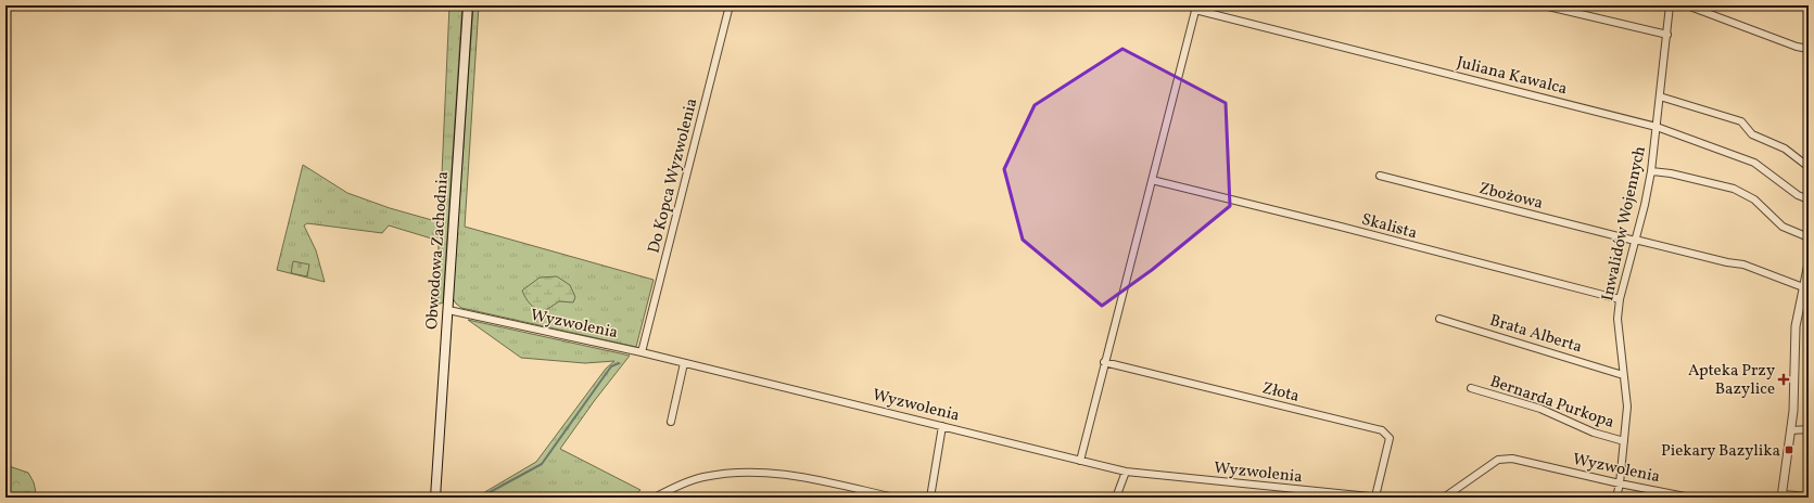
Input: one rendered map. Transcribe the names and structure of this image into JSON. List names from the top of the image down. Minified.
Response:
{"streets":{"main road":["Obwodowa Zachodnia"],"street":["Juliana Kawalca","Do Kopca Wyzwolenia","Zbożowa","Inwalidów Wojennych","Skalista","Wyzwolenia","Brata Alberta","Złota","Bernarda Purkopa"]},"crossings":[["Juliana Kawalca","Inwalidów Wojennych"],["Do Kopca Wyzwolenia","Wyzwolenia"],["Zbożowa","Inwalidów Wojennych"],["Inwalidów Wojennych","Skalista"],["Inwalidów Wojennych","Wyzwolenia"],["Inwalidów Wojennych","Brata Alberta"],["Inwalidów Wojennych","Bernarda Purkopa"],["Obwodowa Zachodnia","Wyzwolenia"],["Wyzwolenia","Złota"]],"places":{"health":["Apteka Przy Bazylice"],"transit":["Piekary Bazylika"]}}
